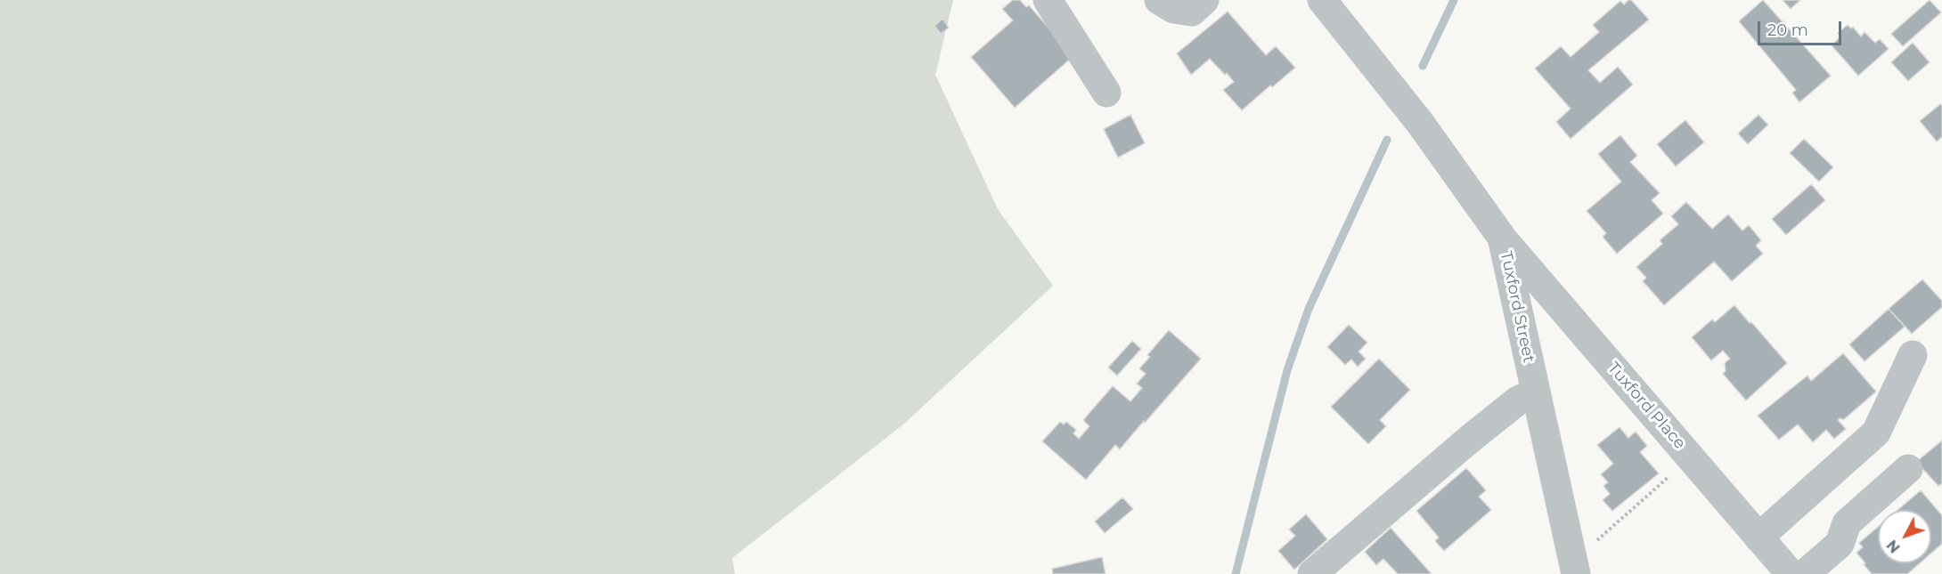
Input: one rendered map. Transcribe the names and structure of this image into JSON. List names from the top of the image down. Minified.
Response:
{"streets":{"street":["Tuxford Street","Tuxford Place"]},"crossings":[["Tuxford Street","Tuxford Place"]],"scale_bar":"20 m","north":"bottom left"}
